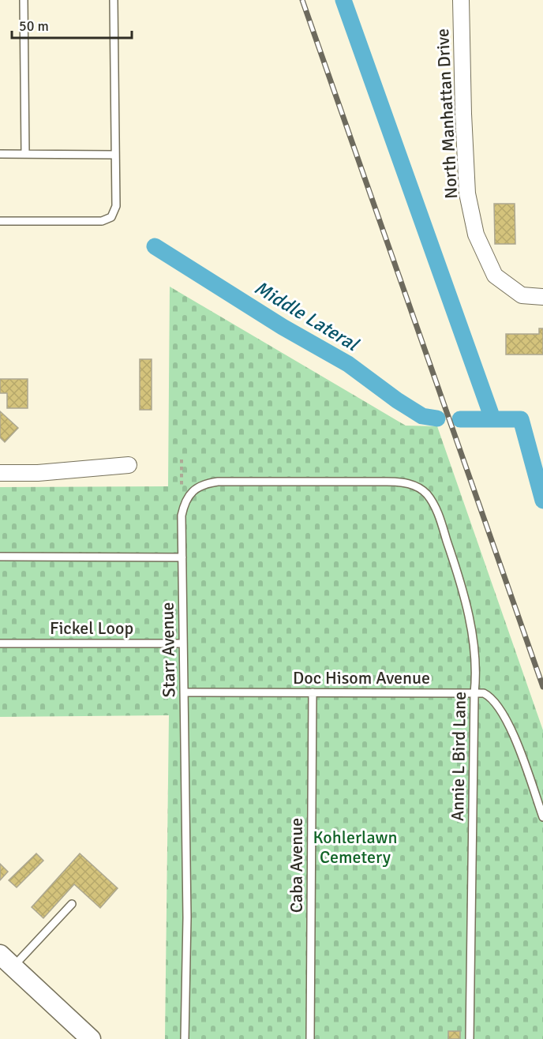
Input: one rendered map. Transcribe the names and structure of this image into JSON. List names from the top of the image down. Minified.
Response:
{"streets":{"street":["North Manhattan Drive"],"lane":["Fickel Loop","Starr Avenue","Doc Hisom Avenue","Annie L Bird Lane","Caba Avenue"]},"crossings":[["Fickel Loop","Starr Avenue"],["Starr Avenue","Doc Hisom Avenue"],["Starr Avenue","Annie L Bird Lane"],["Doc Hisom Avenue","Annie L Bird Lane"],["Doc Hisom Avenue","Caba Avenue"]],"water":["Middle Lateral"],"parks":["Kohlerlawn Cemetery"],"scale_bar":"50 m"}
